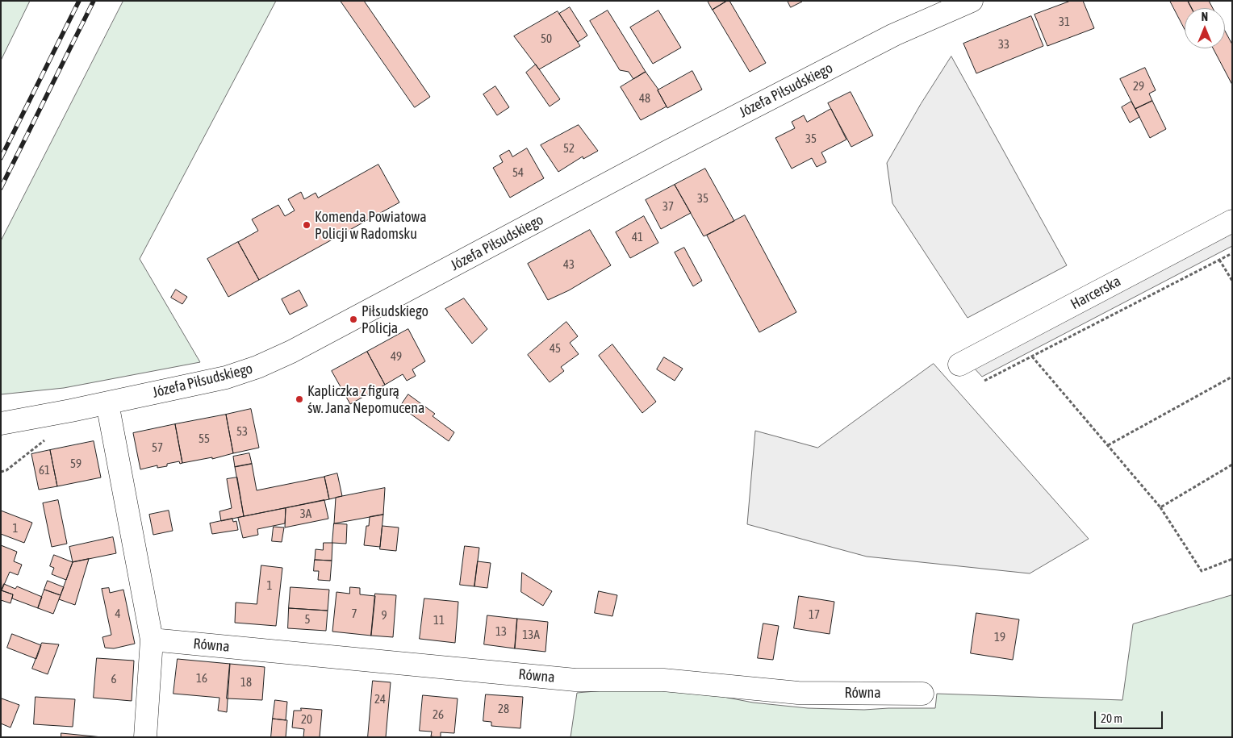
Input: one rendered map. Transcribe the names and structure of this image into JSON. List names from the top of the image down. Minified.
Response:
{"streets":{"street":["Józefa Piłsudskiego","Harcerska","Równa"]},"places":["Komenda Powiatowa Policji w Radomsku","Piłsudskiego Policja","Kapliczka z figurą św. Jana Nepomucena"],"house_numbers":["31","50","33","29","48","35","52","54","35","37","41","43","45","49","53","55","57","59","61","3A","1","1","4","7","17","9","5","11","13","13A","19","16","6","18","24","28","26","20"],"scale_bar":"20 m","north":"top"}
